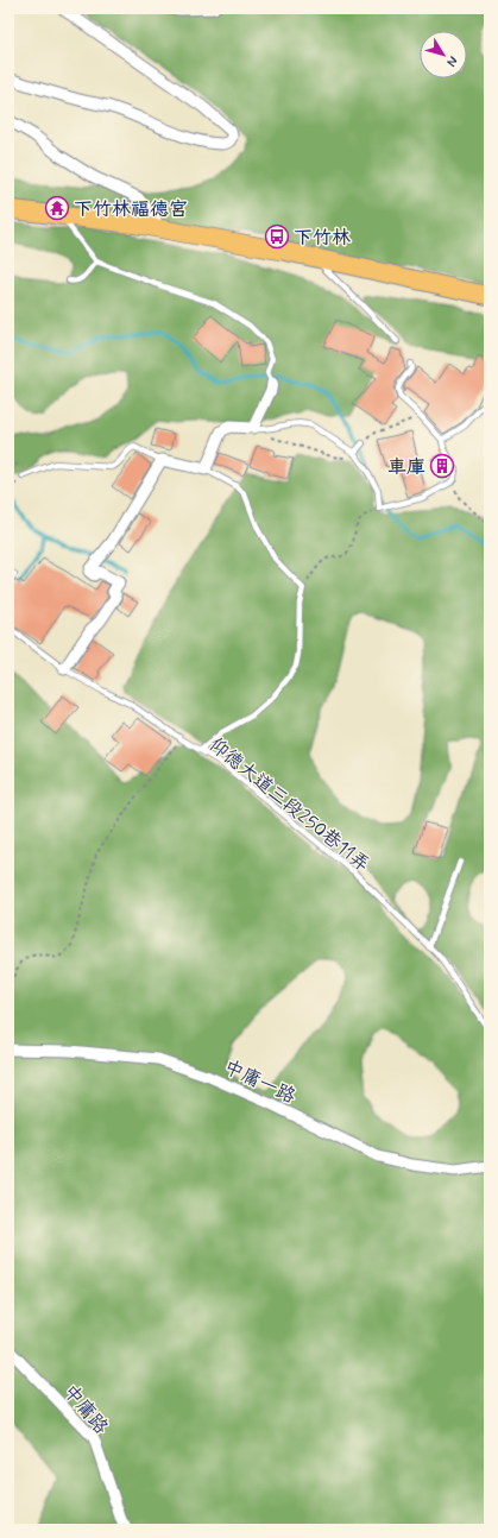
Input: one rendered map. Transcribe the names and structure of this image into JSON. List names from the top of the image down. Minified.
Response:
{"streets":{"street":["中庸一路","中庸路"],"lane":["仰德大道三段250巷11弄"]},"places":{"temple":["下竹林福德宮"],"bus stop":["下竹林"],"building":["車庫"]},"north":"bottom right"}
